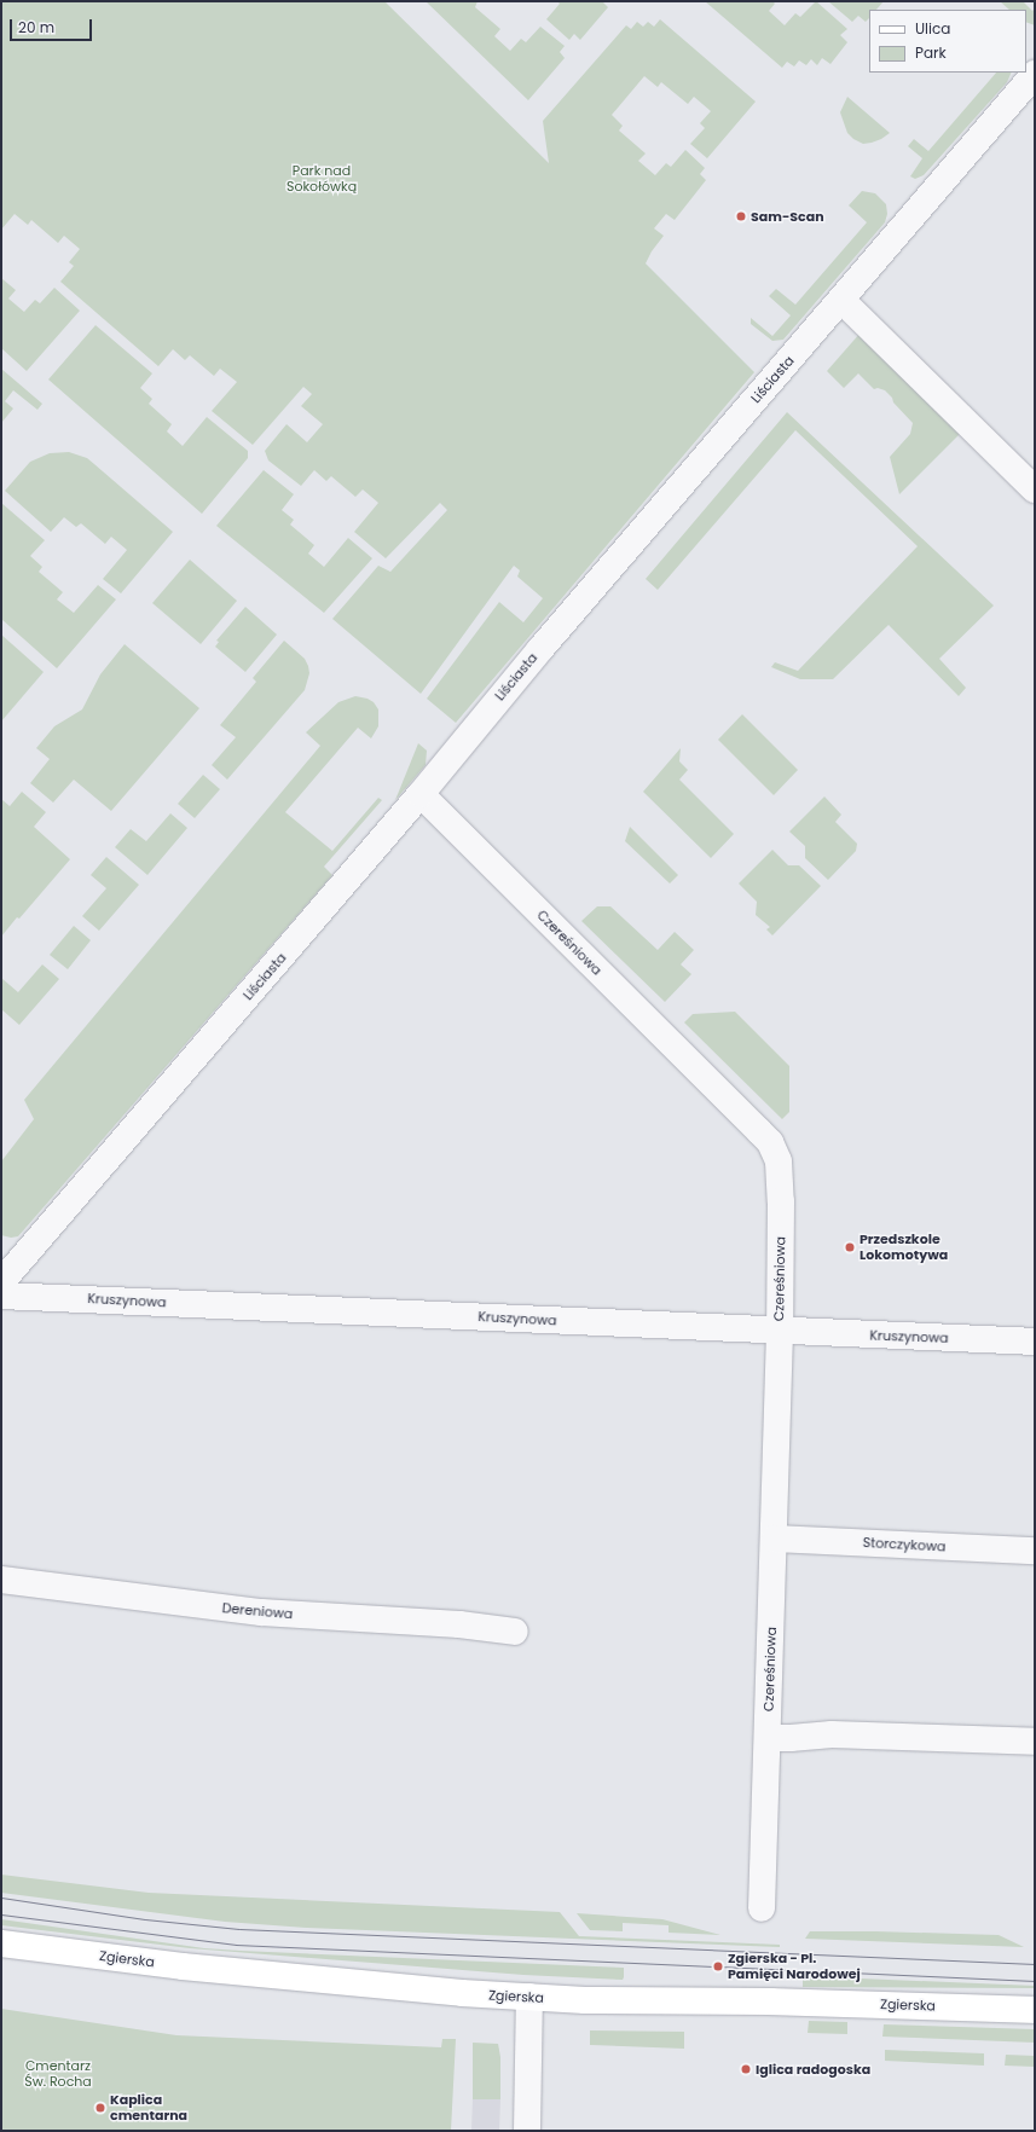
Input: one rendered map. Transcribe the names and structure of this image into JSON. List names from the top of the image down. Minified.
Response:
{"streets":{"main road":["Zgierska"],"street":["Liściasta","Czereśniowa","Kruszynowa","Storczykowa","Dereniowa"]},"crossings":[["Liściasta","Czereśniowa"],["Czereśniowa","Kruszynowa"],["Czereśniowa","Storczykowa"]],"parks":["Park nad Sokołówką","Cmentarz Św. Rocha"],"places":["Sam-Scan","Przedszkole Lokomotywa","Zgierska - Pl. Pamięci Narodowej","Iglica radogoska","Kaplica cmentarna"],"legend":["Ulica","Park"],"scale_bar":"20 m"}
